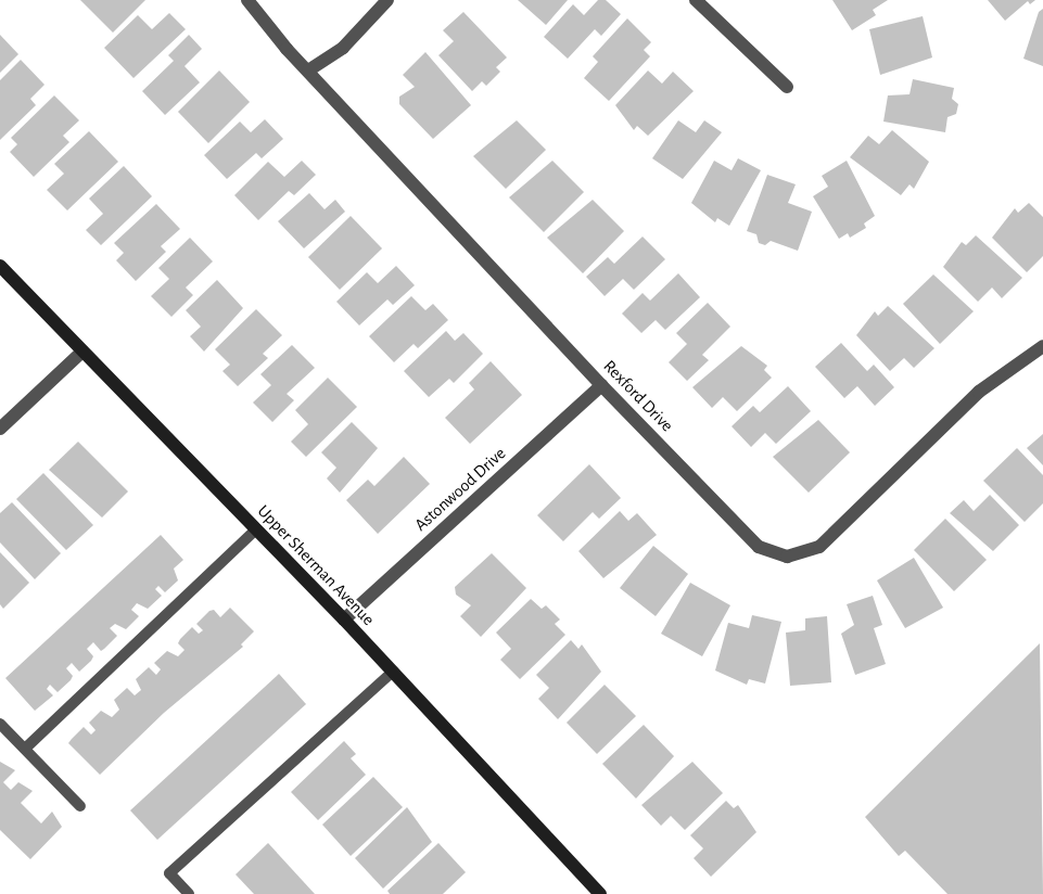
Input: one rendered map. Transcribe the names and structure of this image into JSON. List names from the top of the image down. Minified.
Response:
{"streets":{"main road":["Upper Sherman Avenue"],"street":["Rexford Drive","Astonwood Drive"]},"crossings":[["Rexford Drive","Astonwood Drive"],["Astonwood Drive","Upper Sherman Avenue"]]}
